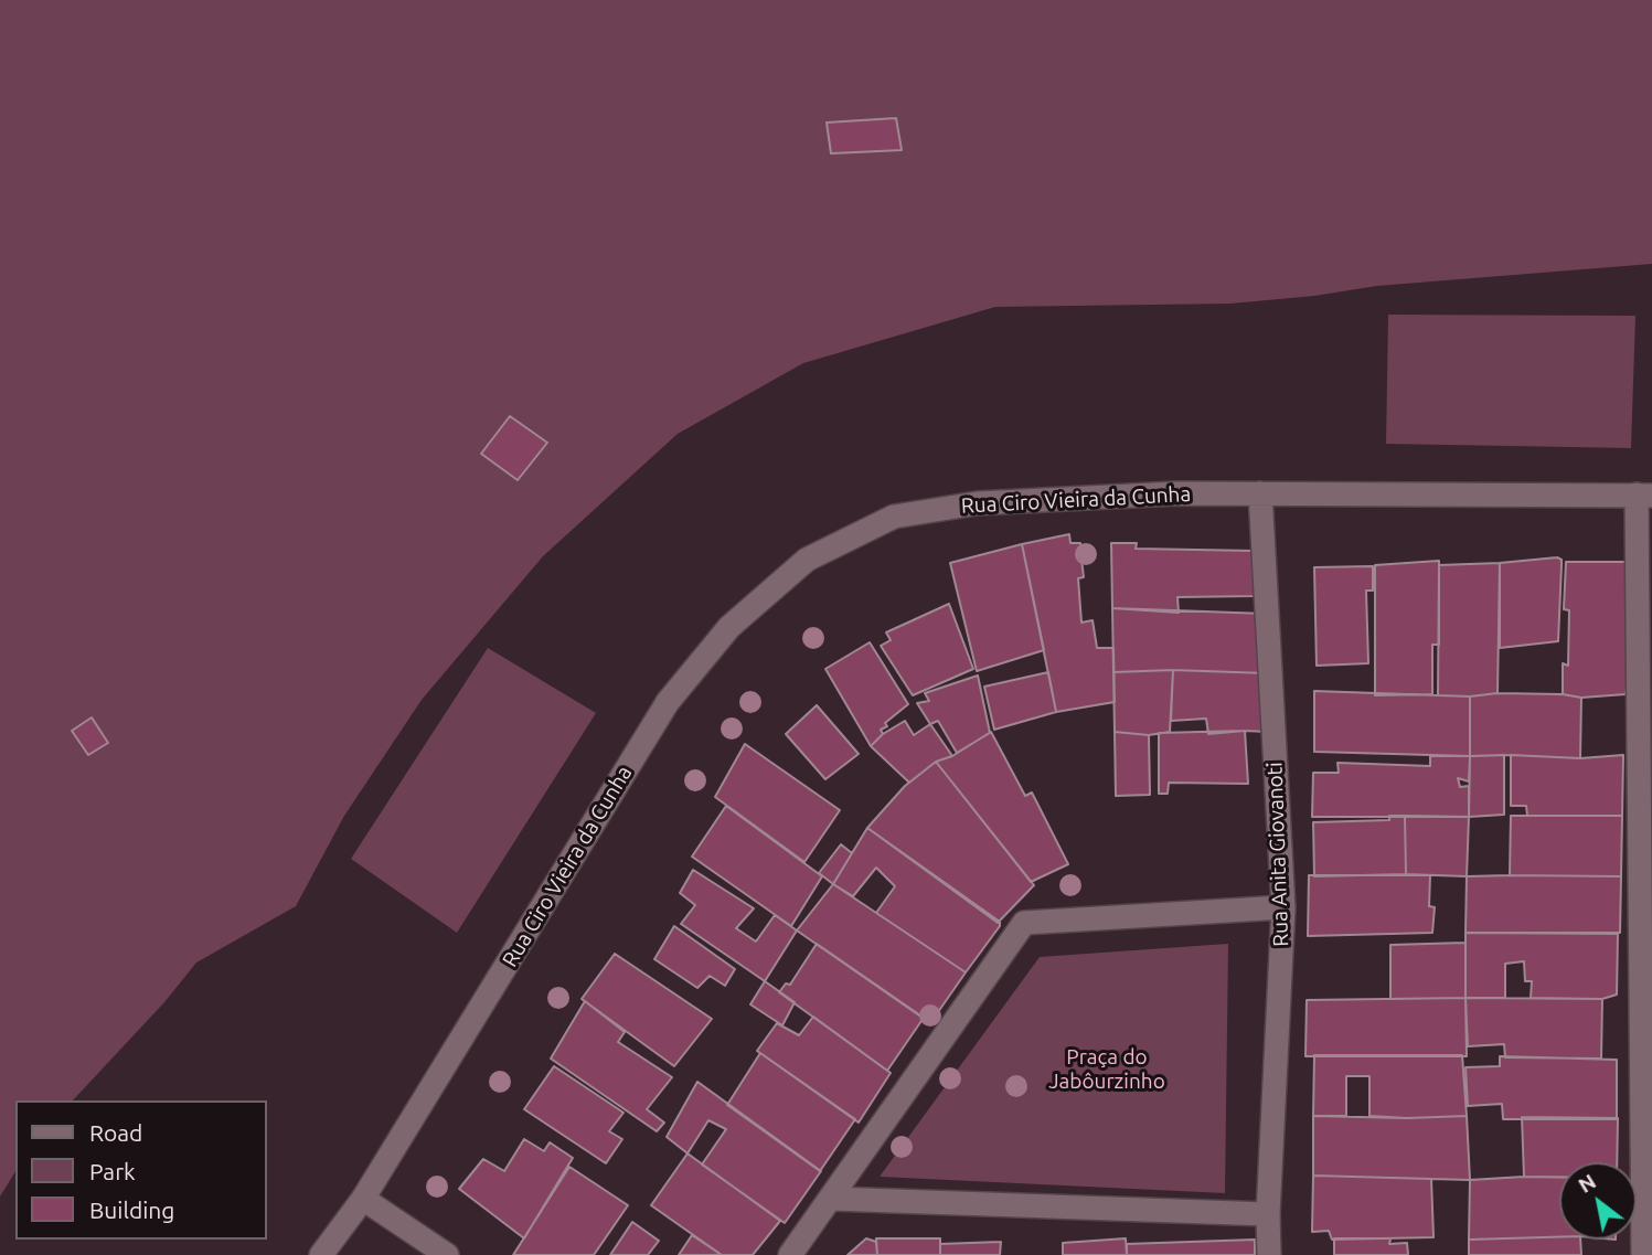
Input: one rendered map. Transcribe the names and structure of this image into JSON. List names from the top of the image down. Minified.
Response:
{"streets":{"street":["Rua Ciro Vieira da Cunha","Rua Anita Giovanoti"]},"crossings":[["Rua Ciro Vieira da Cunha","Rua Anita Giovanoti"]],"parks":["Praça do Jabôurzinho"],"legend":["Road","Park","Building"],"north":"top left"}
